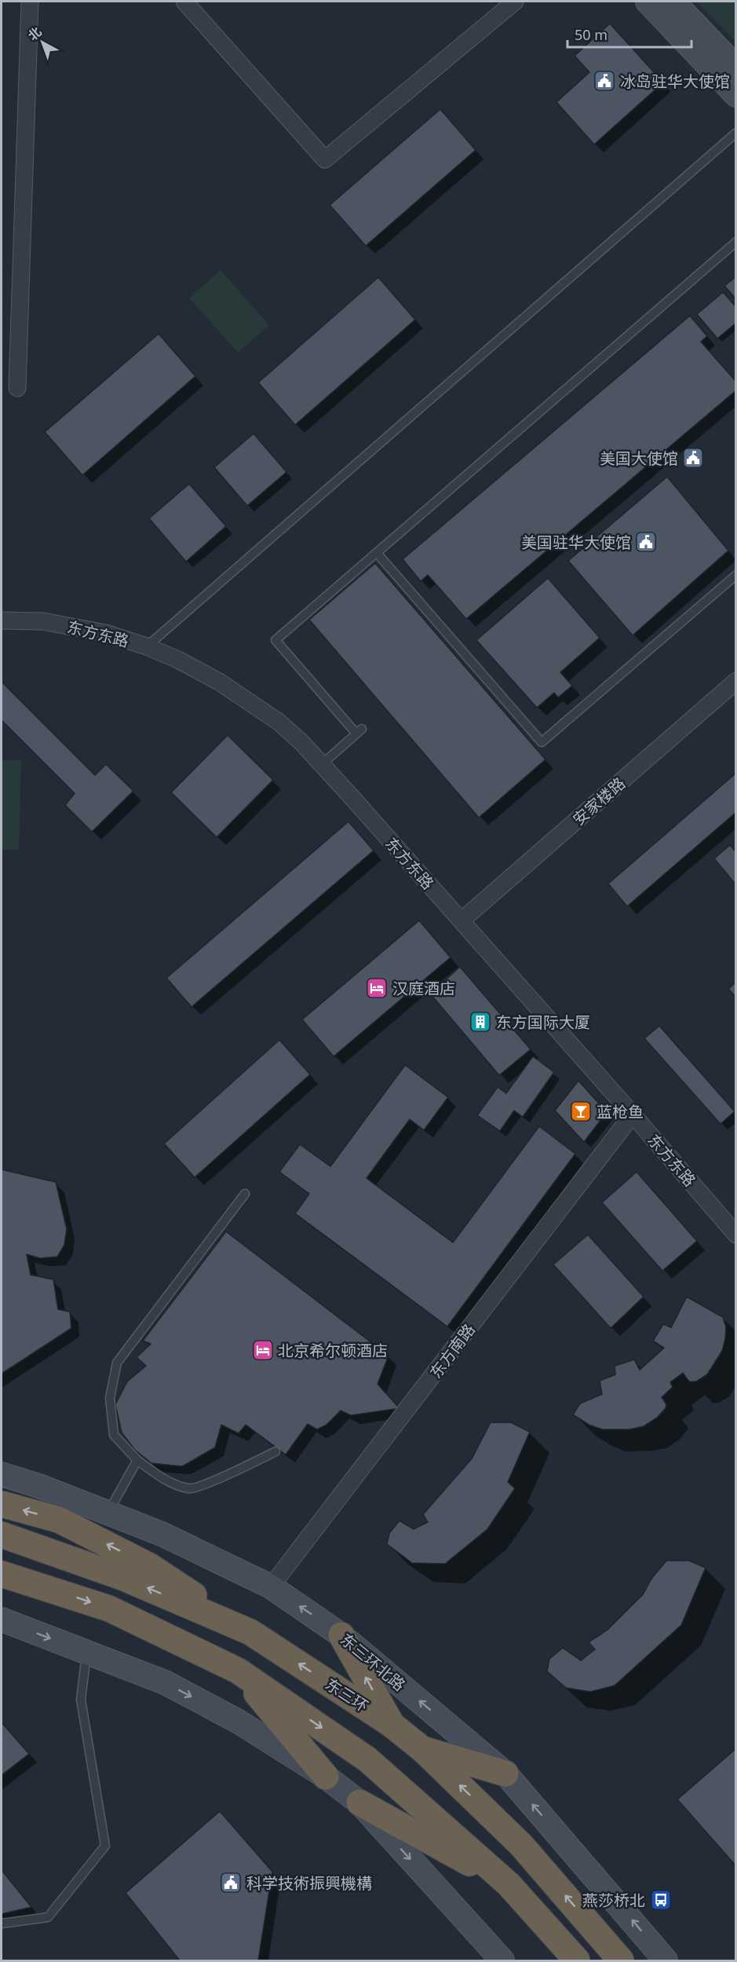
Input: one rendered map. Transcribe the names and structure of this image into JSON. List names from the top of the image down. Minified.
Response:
{"streets":{"highway":["东三环"],"street":["东方东路","安家楼路","东方南路","东三环北路"]},"crossings":[["东方东路","安家楼路"],["东方东路","东方南路"],["东方南路","东三环北路"]],"places":{"public building":["冰岛驻华大使馆","美国大使馆","美国驻华大使馆","科学技術振興機構"],"hotel":["汉庭酒店","北京希尔顿酒店"],"building":["东方国际大厦"],"bar":["蓝枪鱼"],"bus stop":["燕莎桥北"]},"scale_bar":"50 m","north":"top left"}
